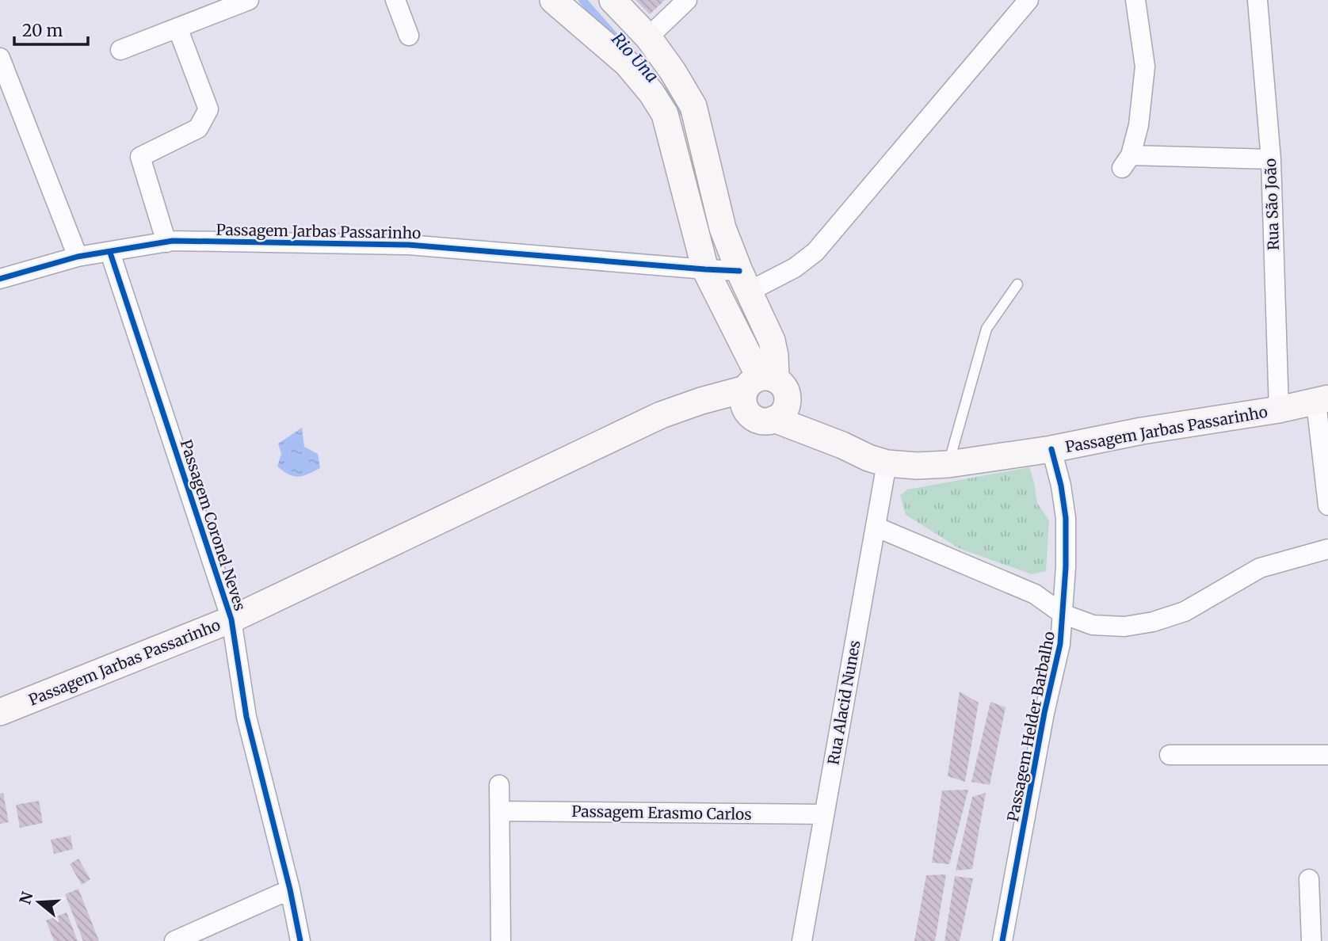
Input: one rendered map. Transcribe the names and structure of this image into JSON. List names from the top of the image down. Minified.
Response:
{"streets":{"main road":["Passagem Jarbas Passarinho"],"street":["Rua São João","Passagem Coronel Neves","Rua Alacid Nunes","Passagem Helder Barbalho","Passagem Erasmo Carlos"]},"crossings":[["Rua São João","Passagem Jarbas Passarinho"],["Passagem Jarbas Passarinho","Passagem Coronel Neves"],["Passagem Jarbas Passarinho","Rua Alacid Nunes"],["Passagem Jarbas Passarinho","Passagem Helder Barbalho"],["Rua Alacid Nunes","Passagem Erasmo Carlos"]],"water":["Rio Una"],"scale_bar":"20 m","north":"left"}
